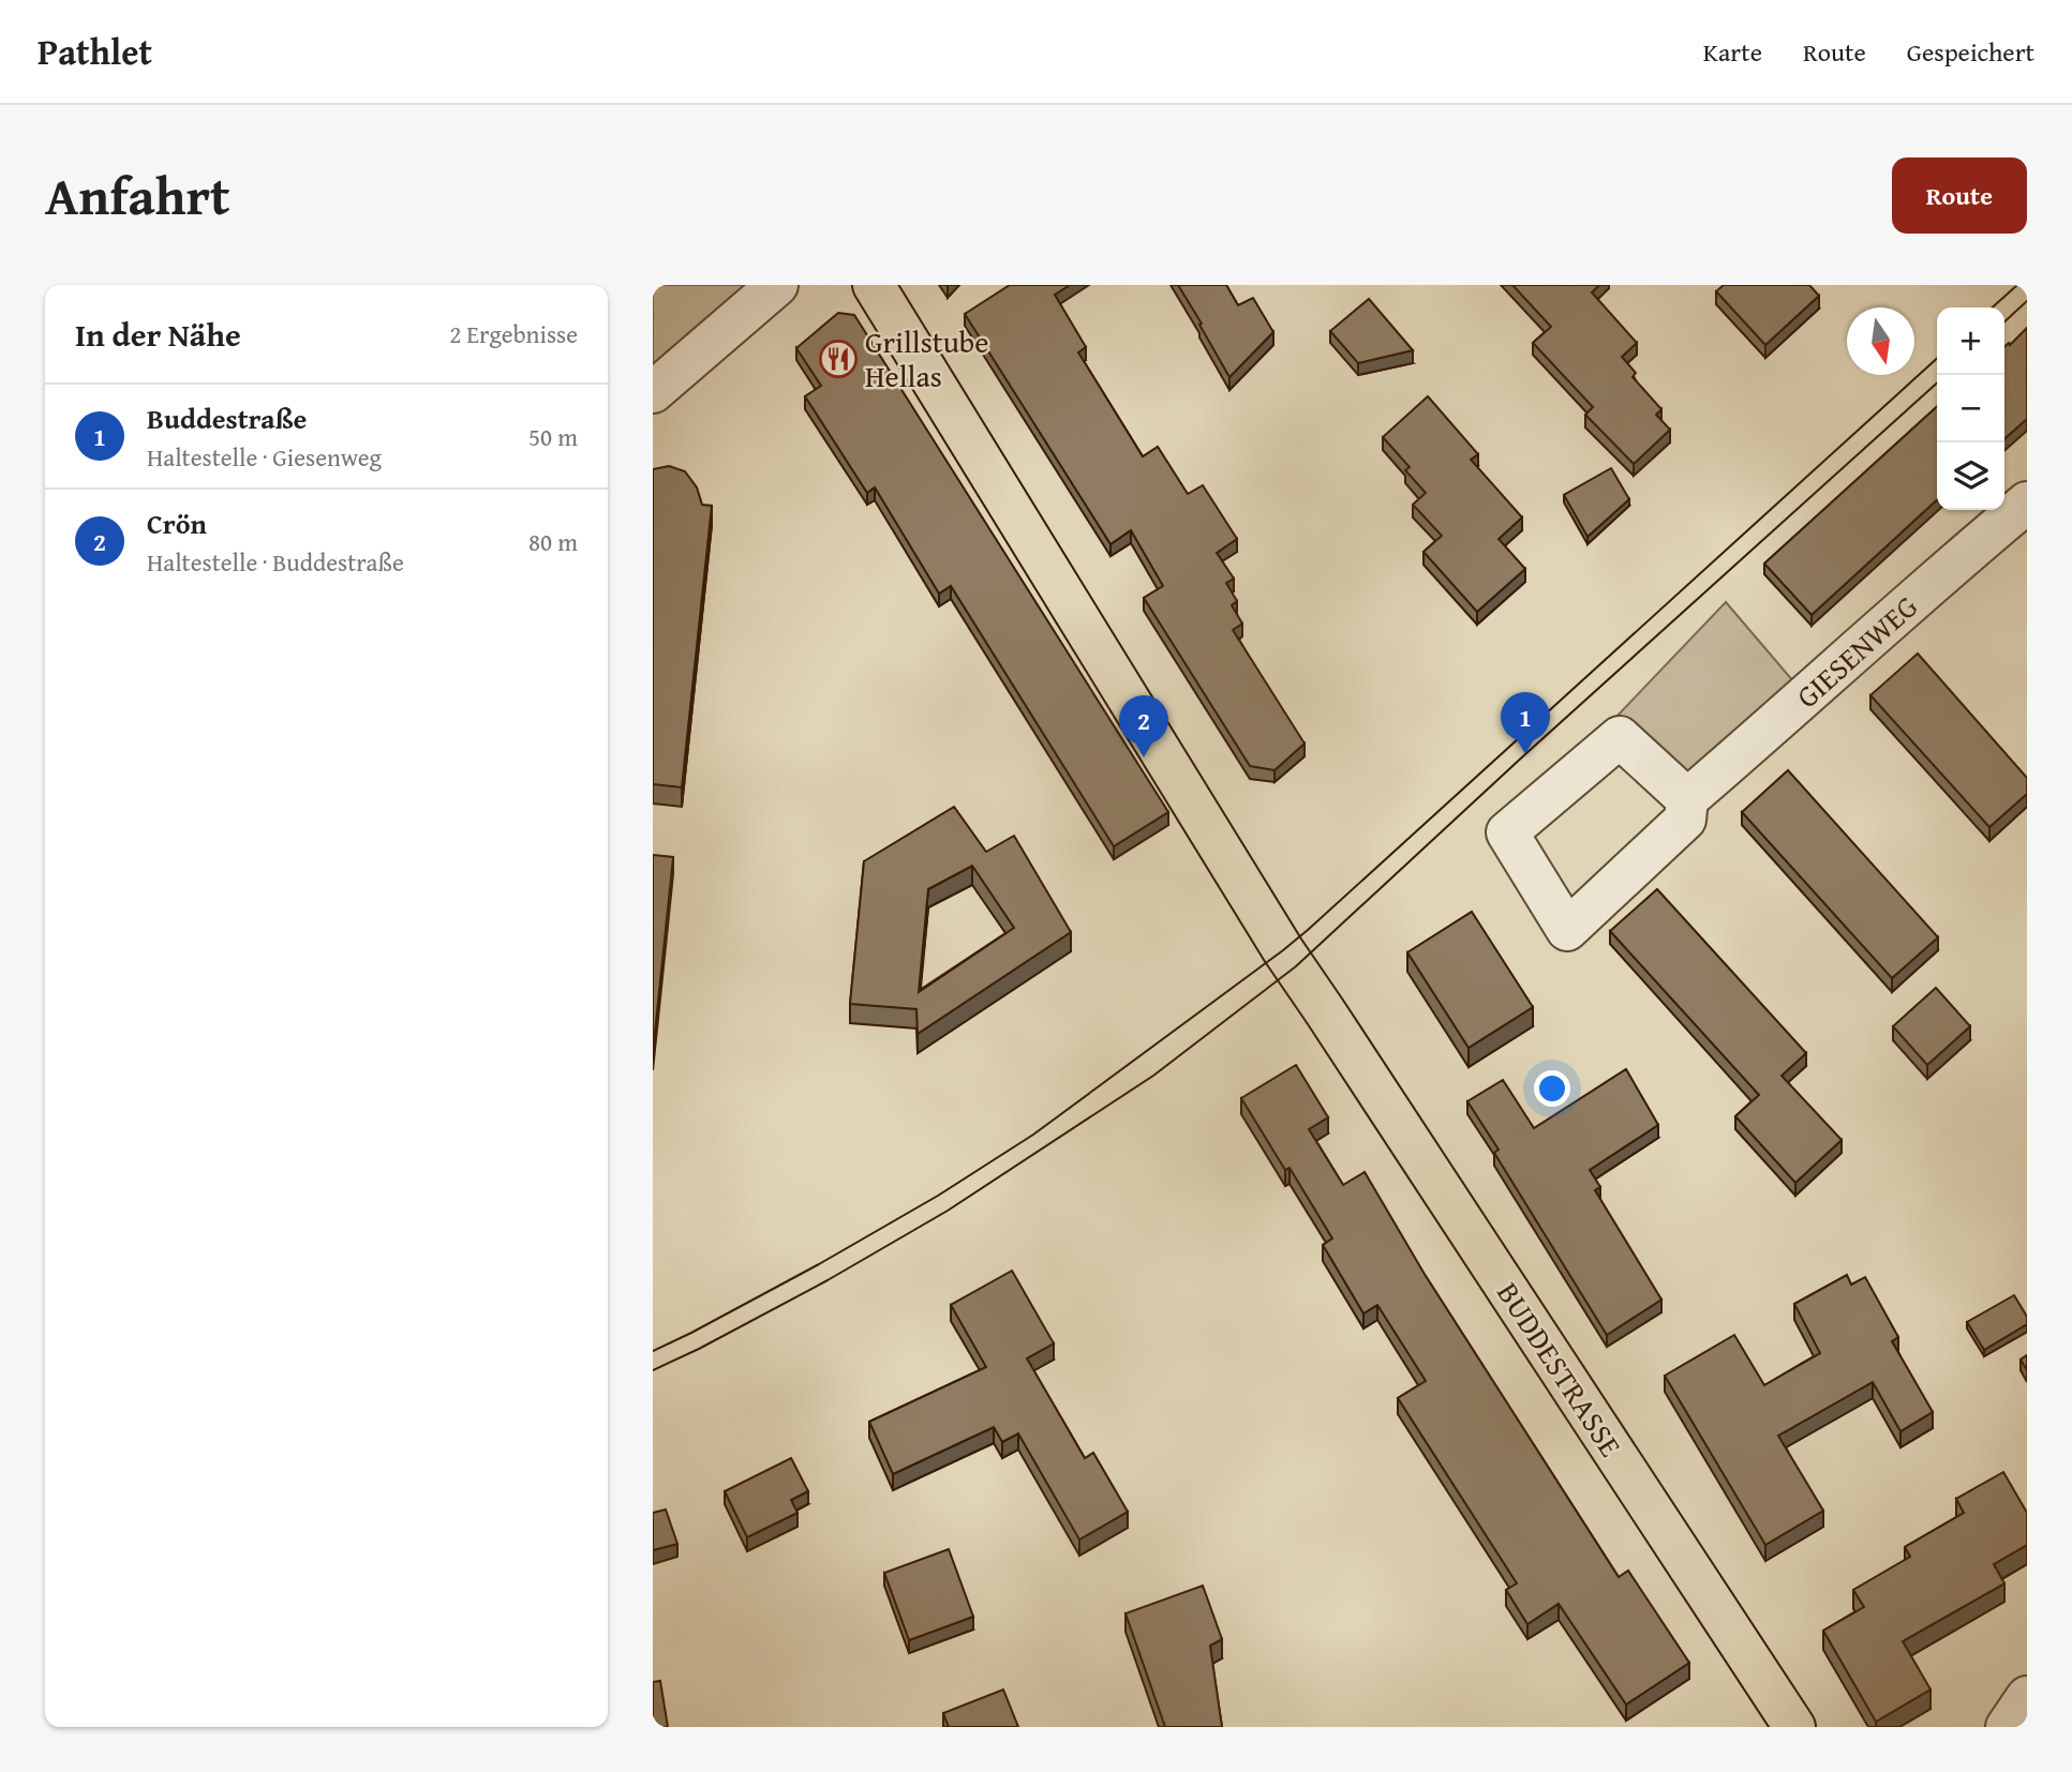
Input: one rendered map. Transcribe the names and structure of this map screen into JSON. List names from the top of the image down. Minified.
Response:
{"streets":{"main road":["BUDDESTRASSE"],"street":["GIESENWEG"]},"places":{"restaurant":["Grillstube Hellas"]},"north":"bottom","page":{"header":"Pathlet","nav":["Karte","Route","Gespeichert"],"title":"Anfahrt","buttons":"Route","heading":["In der Nähe","2 Ergebnisse"],"map_buttons":["+","−"],"list":[{"mark":"1","name":"Buddestraße","note":"Haltestelle · Giesenweg","value":"50 m"},{"mark":"2","name":"Crön","note":"Haltestelle · Buddestraße","value":"80 m"}],"pins":["1","2"]}}
